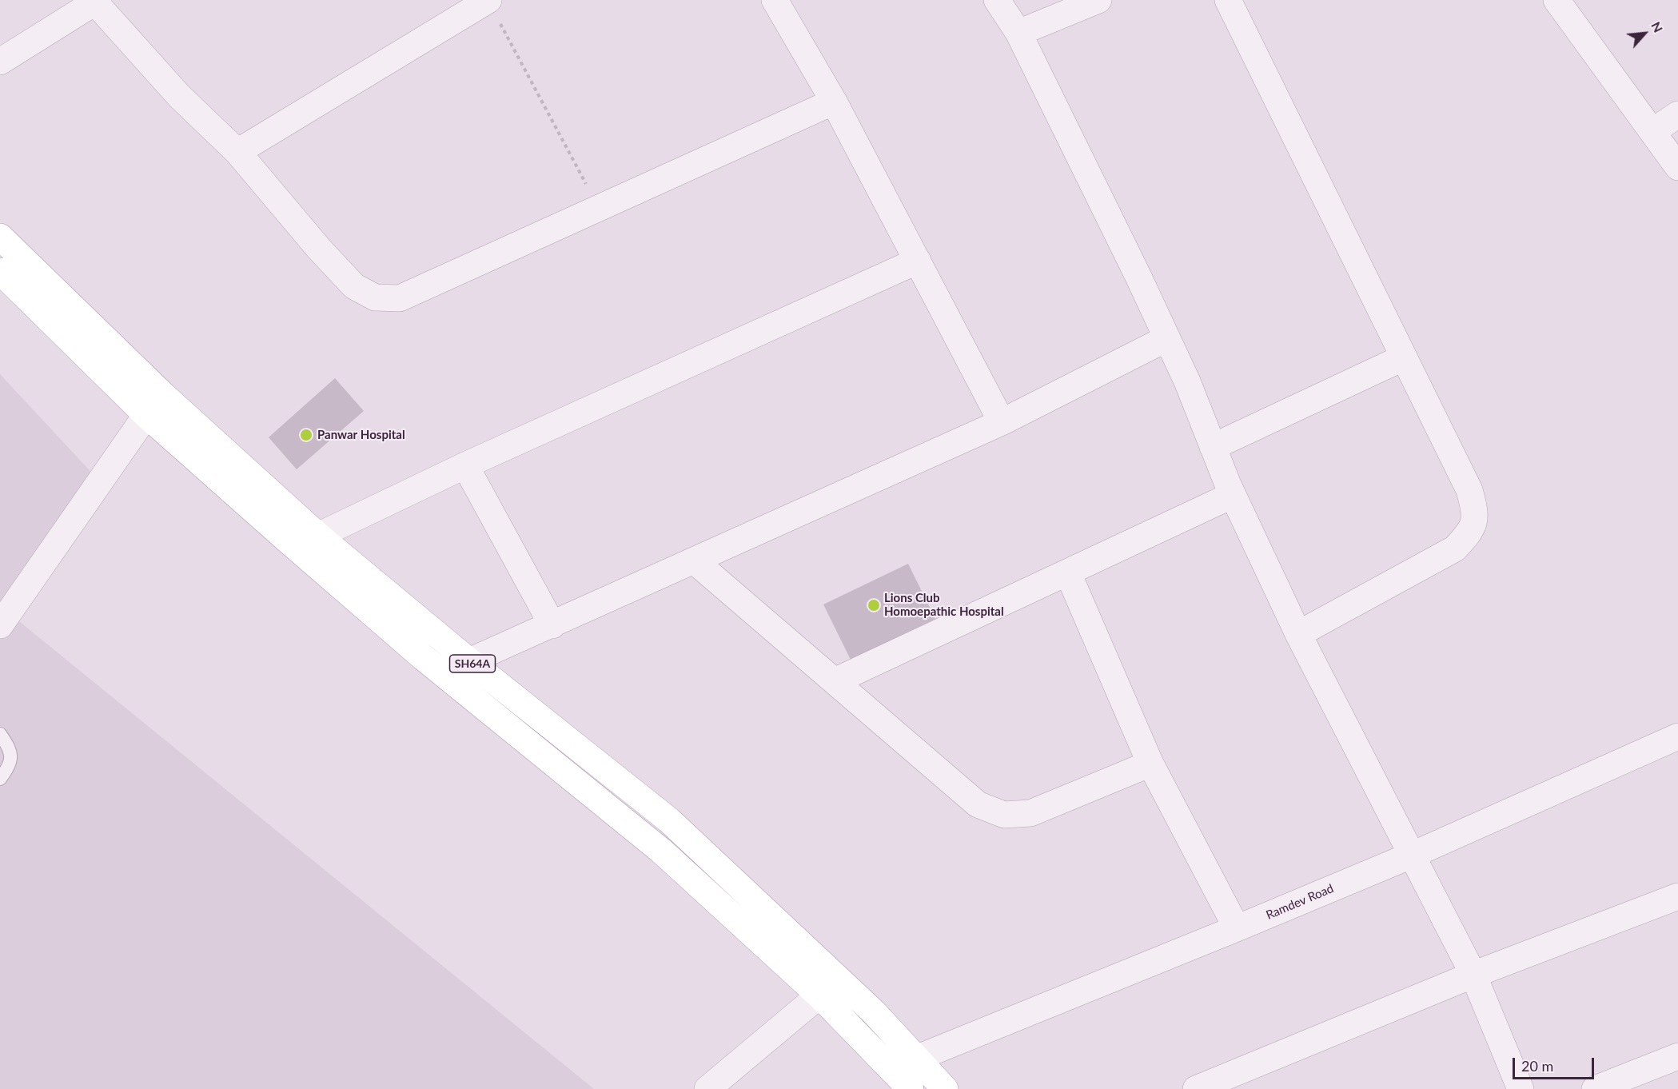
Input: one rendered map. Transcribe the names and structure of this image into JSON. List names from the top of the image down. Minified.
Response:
{"streets":{"main road":["SH64A"],"street":["Ramdev Road"]},"crossings":[["SH64A","Ramdev Road"]],"places":["Panwar Hospital","Lions Club Homoepathic Hospital"],"scale_bar":"20 m","north":"top right"}
